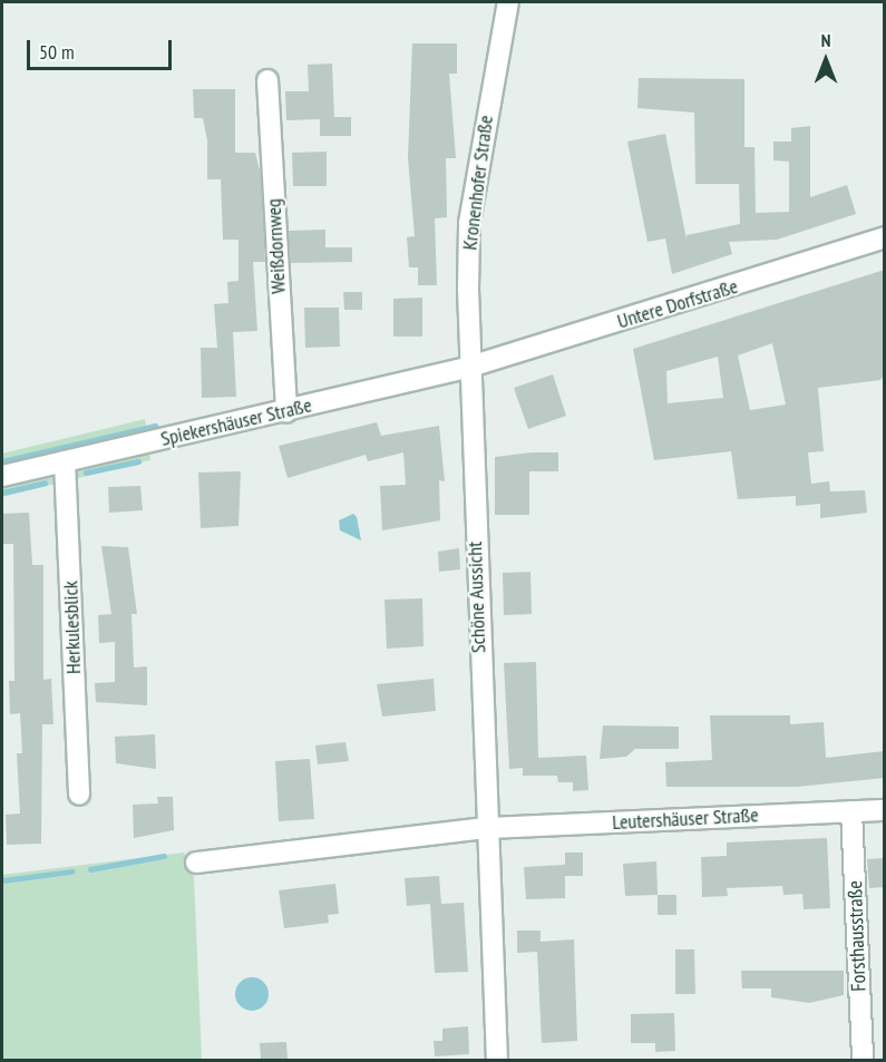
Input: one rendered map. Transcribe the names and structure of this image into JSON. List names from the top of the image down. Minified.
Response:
{"streets":{"street":["Kronenhofer Straße","Weißdornweg","Untere Dorfstraße","Spiekershäuser Straße","Schöne Aussicht","Herkulesblick","Leutershäuser Straße","Forsthausstraße"]},"crossings":[["Kronenhofer Straße","Untere Dorfstraße"],["Kronenhofer Straße","Spiekershäuser Straße"],["Kronenhofer Straße","Schöne Aussicht"],["Weißdornweg","Spiekershäuser Straße"],["Untere Dorfstraße","Spiekershäuser Straße"],["Untere Dorfstraße","Schöne Aussicht"],["Spiekershäuser Straße","Schöne Aussicht"],["Spiekershäuser Straße","Herkulesblick"],["Schöne Aussicht","Leutershäuser Straße"],["Leutershäuser Straße","Forsthausstraße"]],"scale_bar":"50 m","north":"top"}
